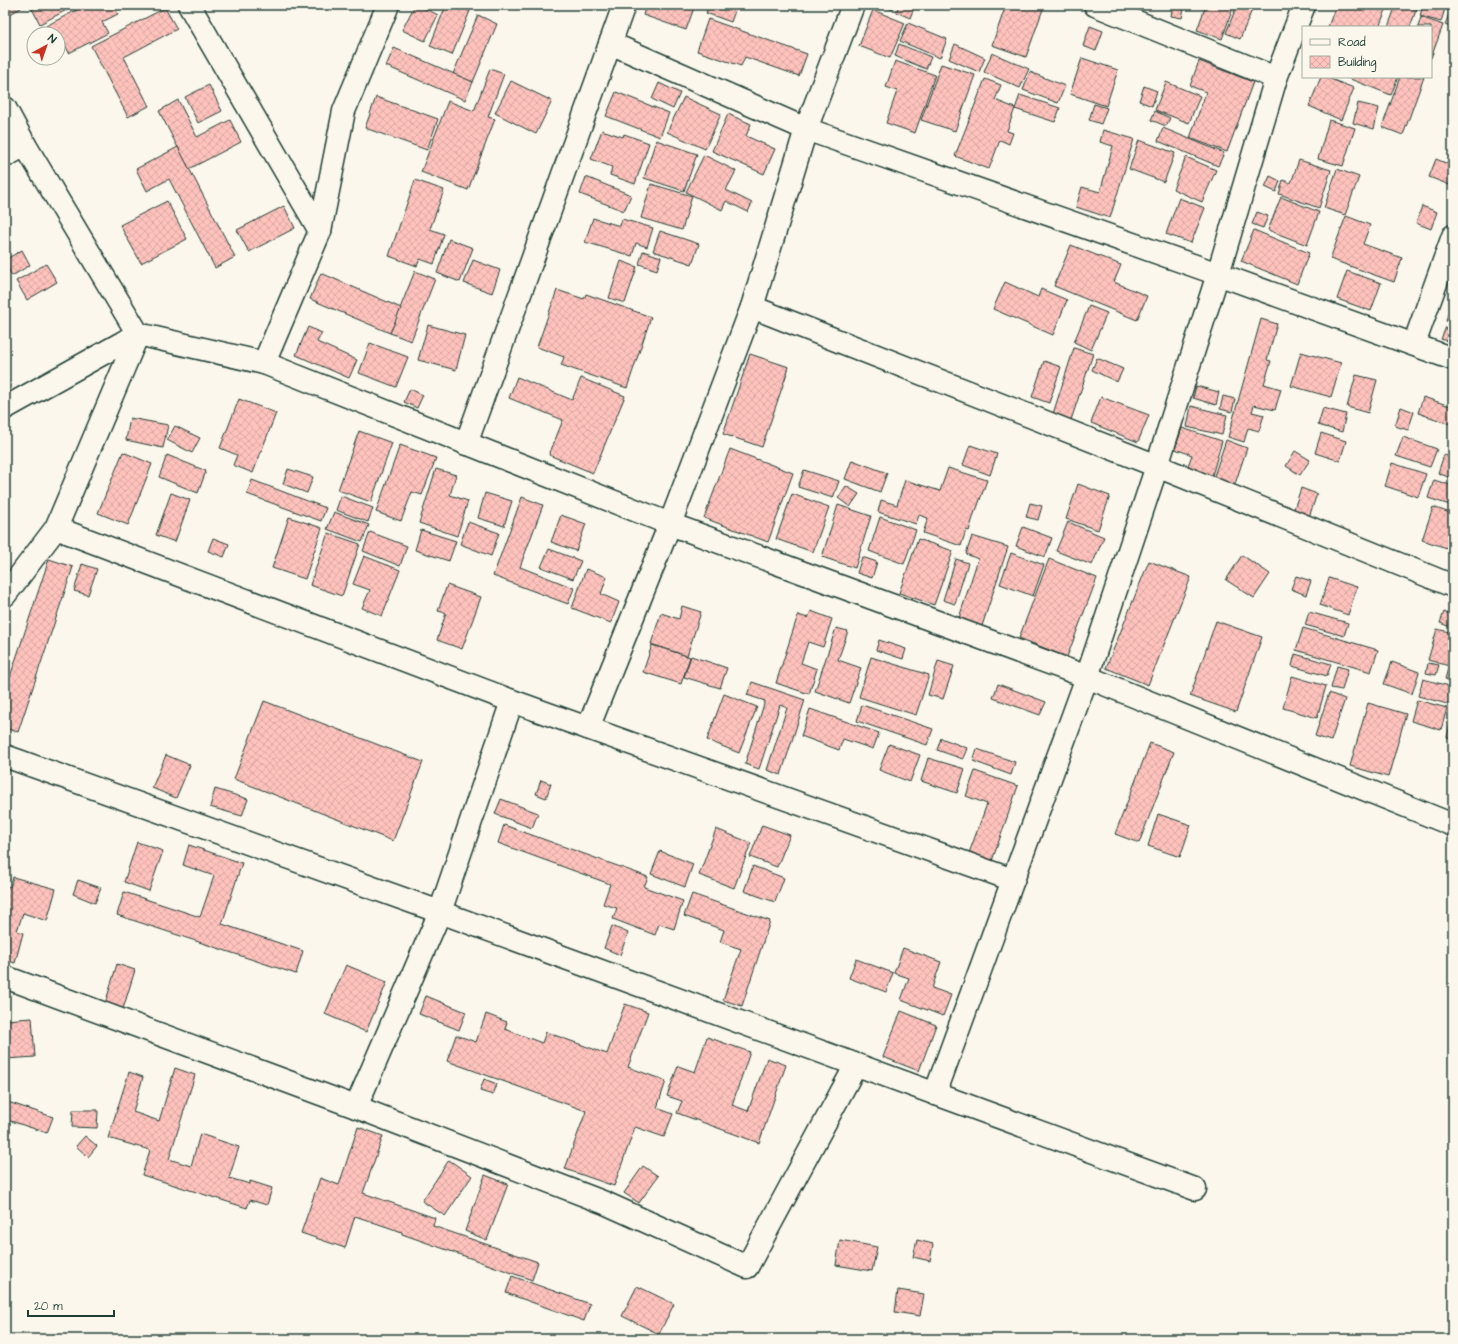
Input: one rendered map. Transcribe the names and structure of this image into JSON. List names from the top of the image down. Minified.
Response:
{"legend":["Road","Building"],"scale_bar":"20 m","north":"top right"}
